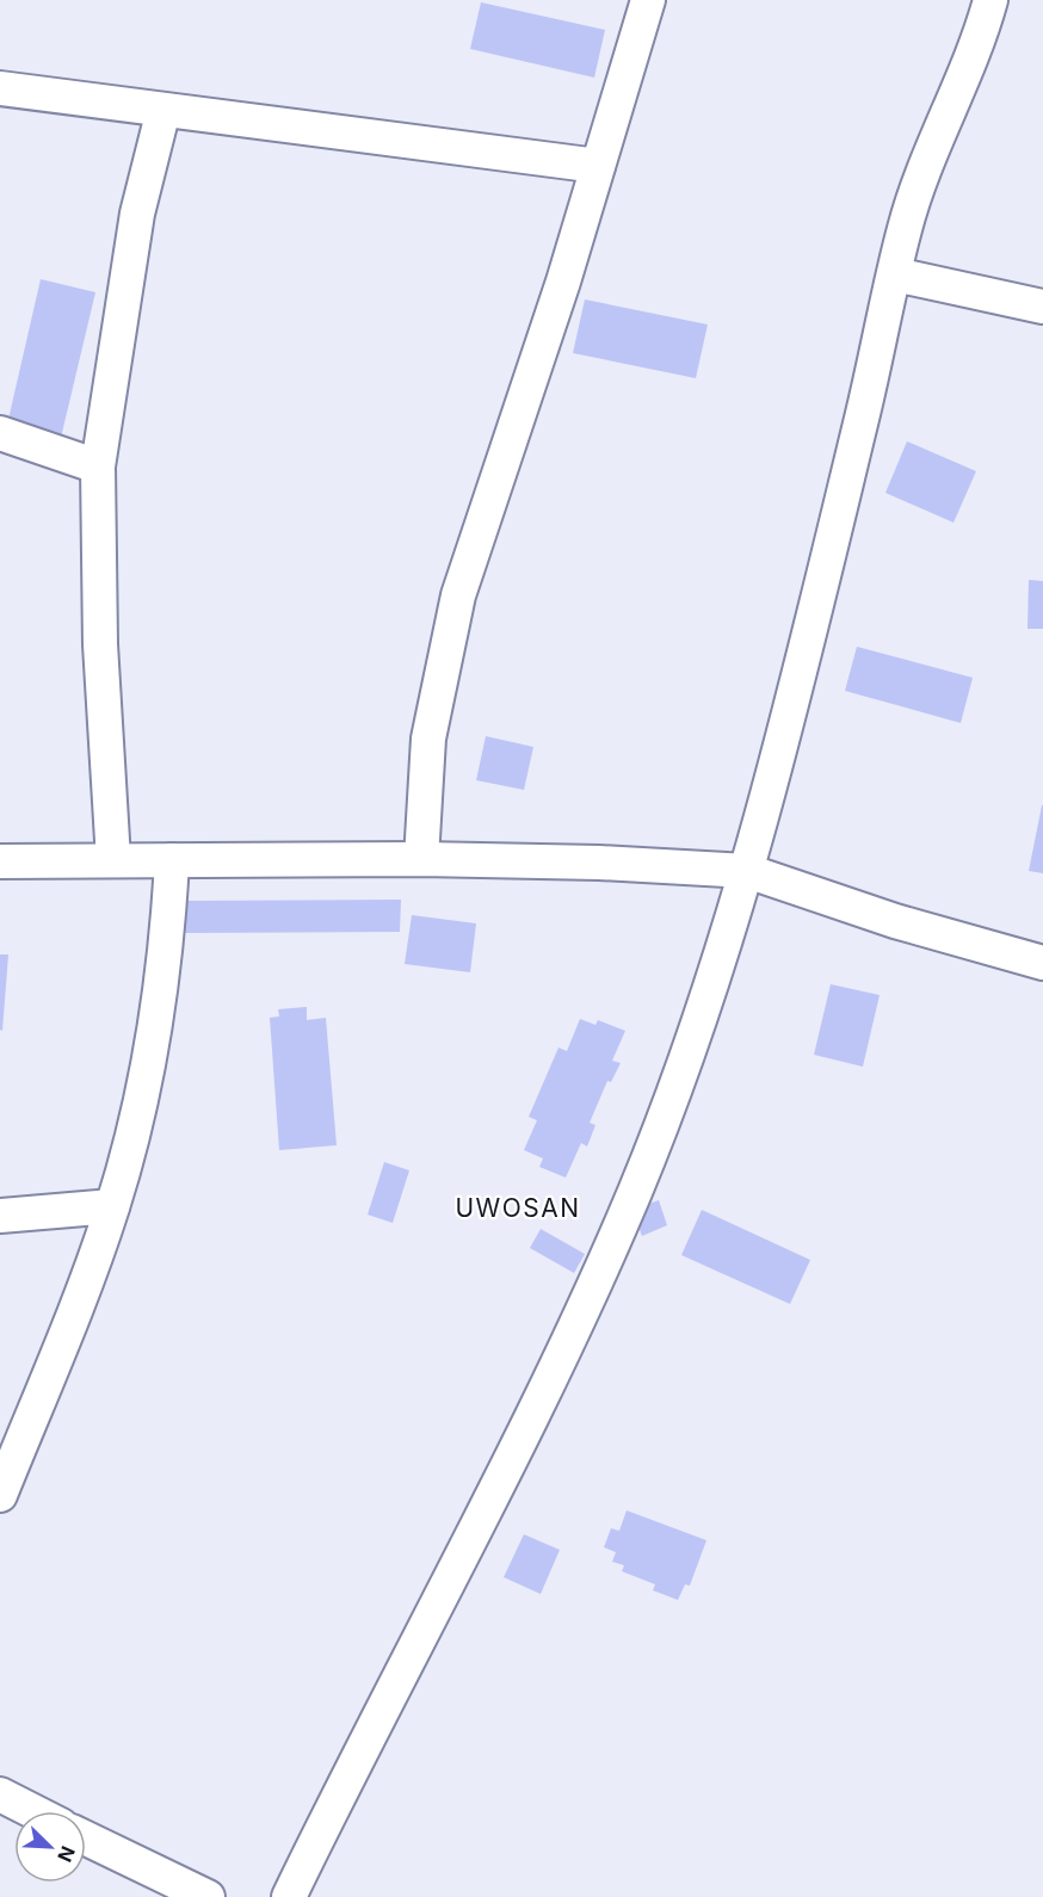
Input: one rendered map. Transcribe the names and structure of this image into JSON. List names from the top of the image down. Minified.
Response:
{"districts":["UWOSAN"],"north":"bottom right"}
